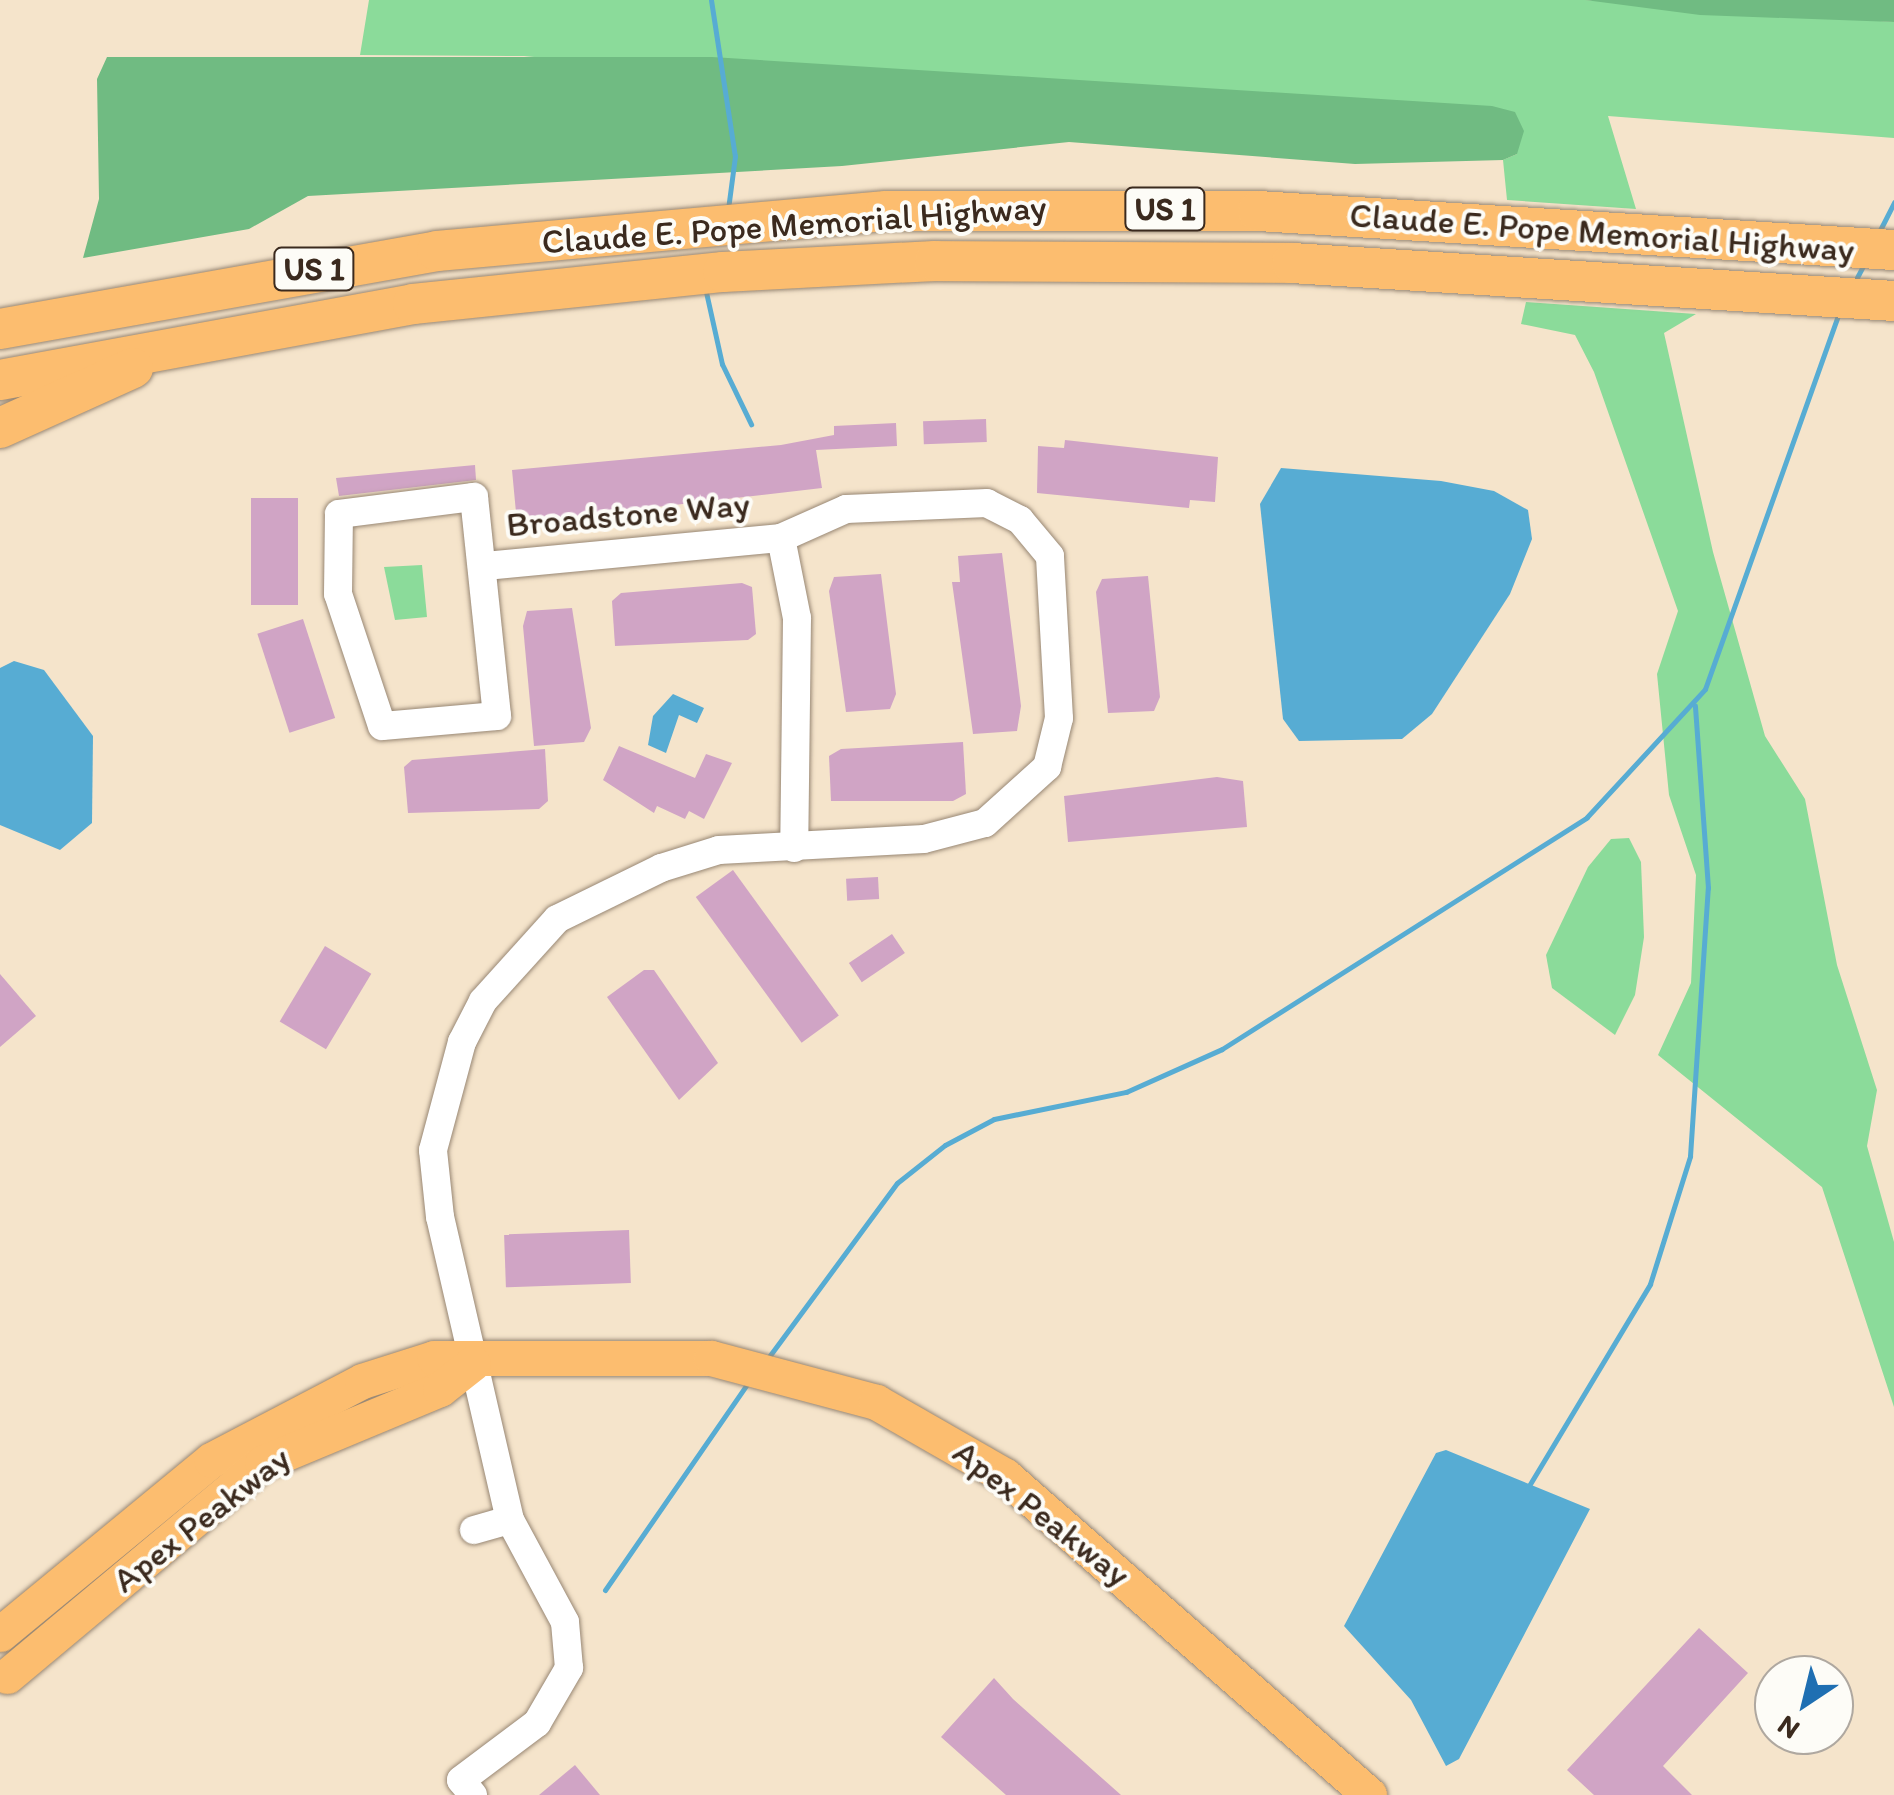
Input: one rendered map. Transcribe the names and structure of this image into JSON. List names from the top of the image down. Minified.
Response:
{"streets":{"highway":["US 1","Claude E. Pope Memorial Highway"],"main road":["Apex Peakway"],"street":["Broadstone Way"]},"crossings":[["Broadstone Way","Apex Peakway"]],"north":"bottom left"}
